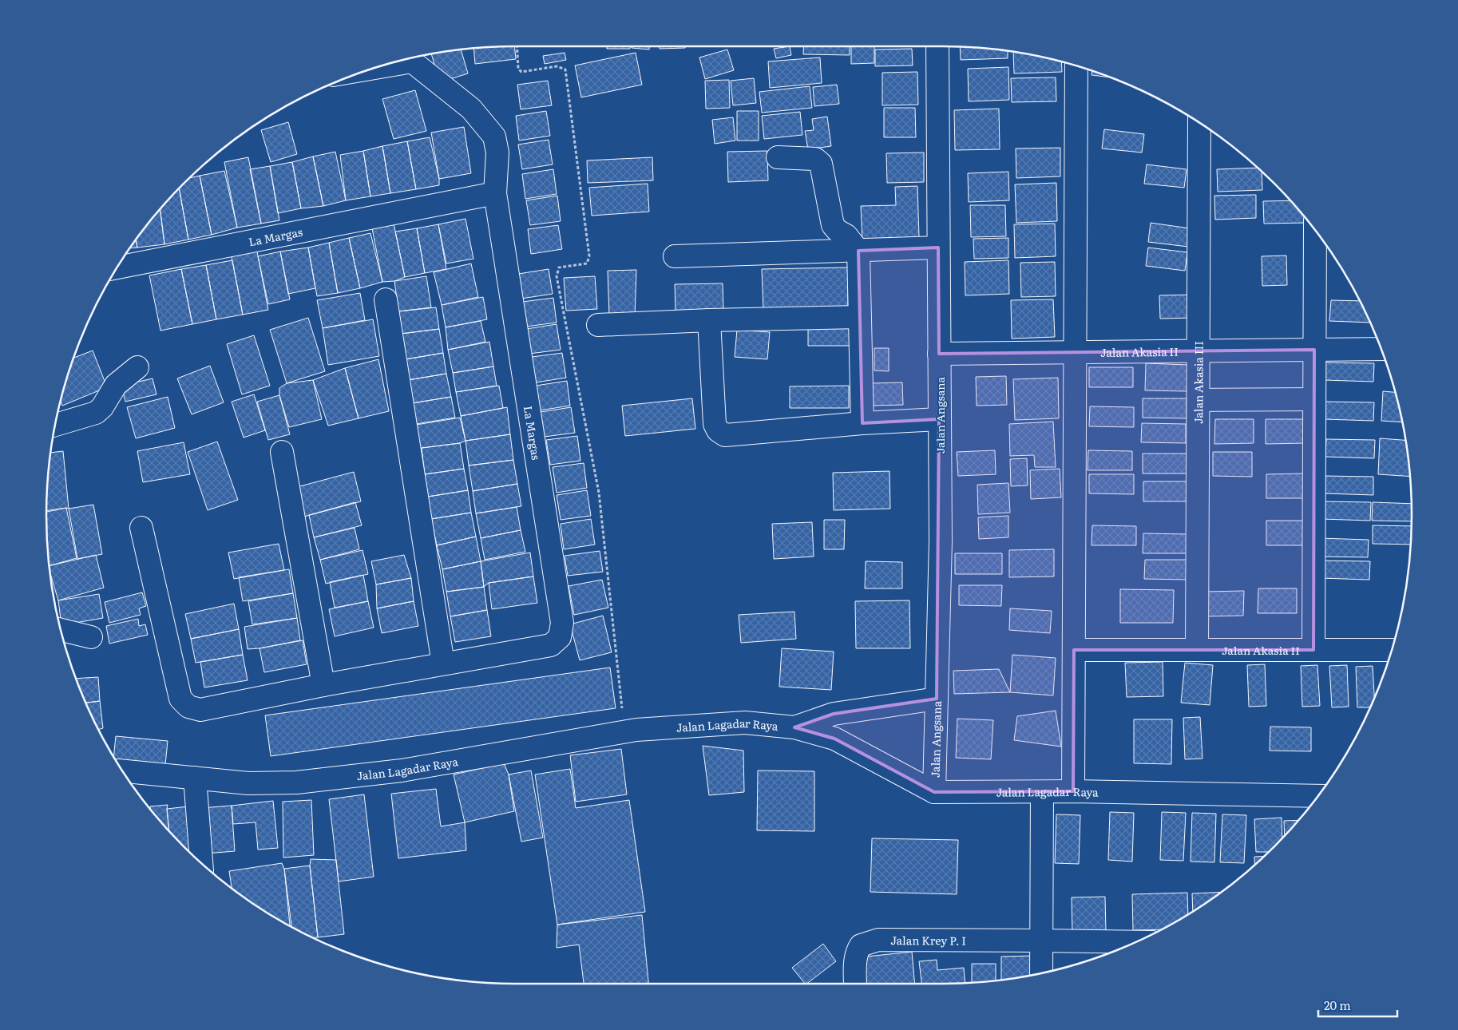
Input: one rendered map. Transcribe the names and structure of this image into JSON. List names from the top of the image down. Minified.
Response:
{"streets":{"street":["La Margas","Jalan Akasia II","Jalan Akasia III","Jalan Angsana","Jalan Lagadar Raya","Jalan Krey P. I"]},"crossings":[["Jalan Akasia II","Jalan Akasia III"],["Jalan Akasia II","Jalan Angsana"],["Jalan Angsana","Jalan Lagadar Raya"]],"scale_bar":"20 m"}
